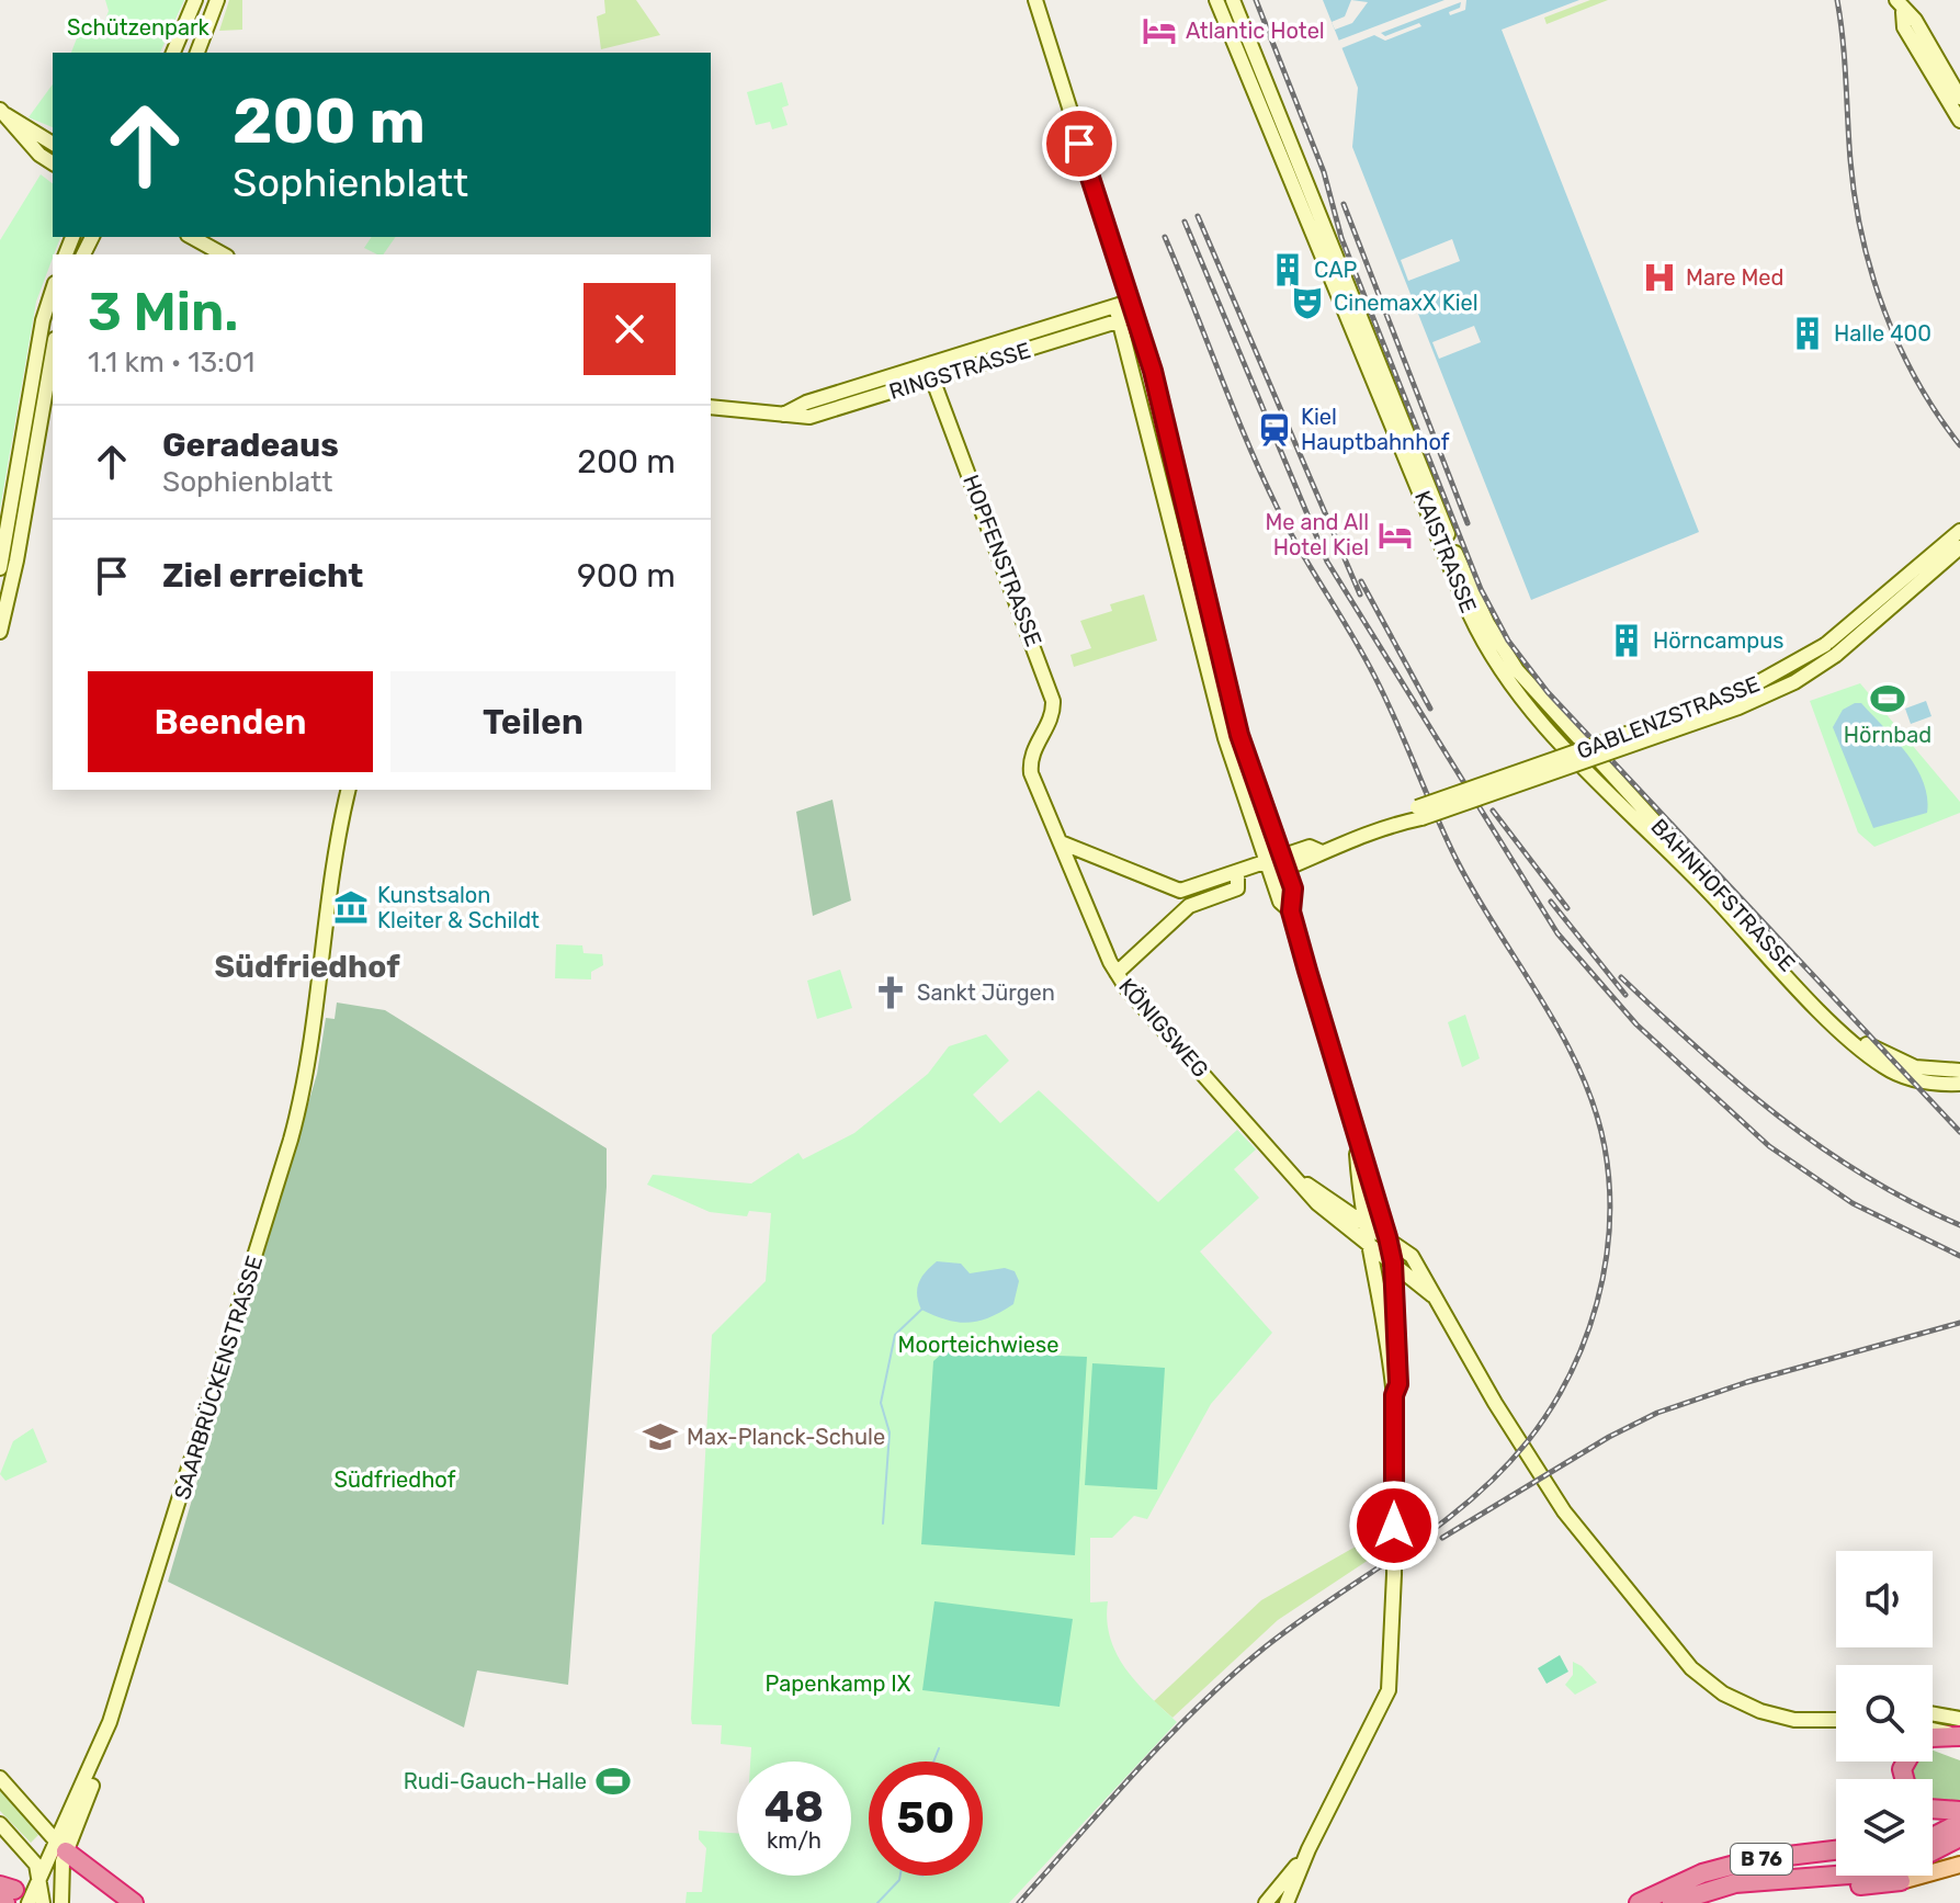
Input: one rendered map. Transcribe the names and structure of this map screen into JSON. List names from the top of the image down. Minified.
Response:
{"streets":{"highway":["B 76"],"main road":["RINGSTRASSE","KAISTRASSE","HOPFENSTRASSE","GABLENZSTRASSE","BAHNHOFSTRASSE","KÖNIGSWEG","SAARBRÜCKENSTRASSE"]},"crossings":[["RINGSTRASSE","HOPFENSTRASSE"],["KAISTRASSE","BAHNHOFSTRASSE"],["HOPFENSTRASSE","KÖNIGSWEG"],["GABLENZSTRASSE","KÖNIGSWEG"]],"districts":["Südfriedhof"],"parks":["Schützenpark","Moorteichwiese","Südfriedhof","Papenkamp IX"],"places":{"hotel":["Atlantic Hotel","Me and All Hotel Kiel"],"building":["CAP","Halle 400","Hörncampus"],"hospital":["Mare Med"],"theatre":["CinemaxX Kiel"],"station":["Kiel Hauptbahnhof"],"sports":["Hörnbad","Rudi-Gauch-Halle"],"museum":["Kunstsalon Kleiter & Schildt"],"church":["Sankt Jürgen"],"school or university":["Max-Planck-Schule"]},"page":{"turn":["200 m","Sophienblatt"],"heading":["3 Min.","1.1 km · 13:01"],"list":[{"name":"Geradeaus","note":"Sophienblatt","value":"200 m"},{"name":"Ziel erreicht","value":"900 m"}],"buttons":["Beenden","Teilen"],"speed":"48 km/h","limit":"50"}}
